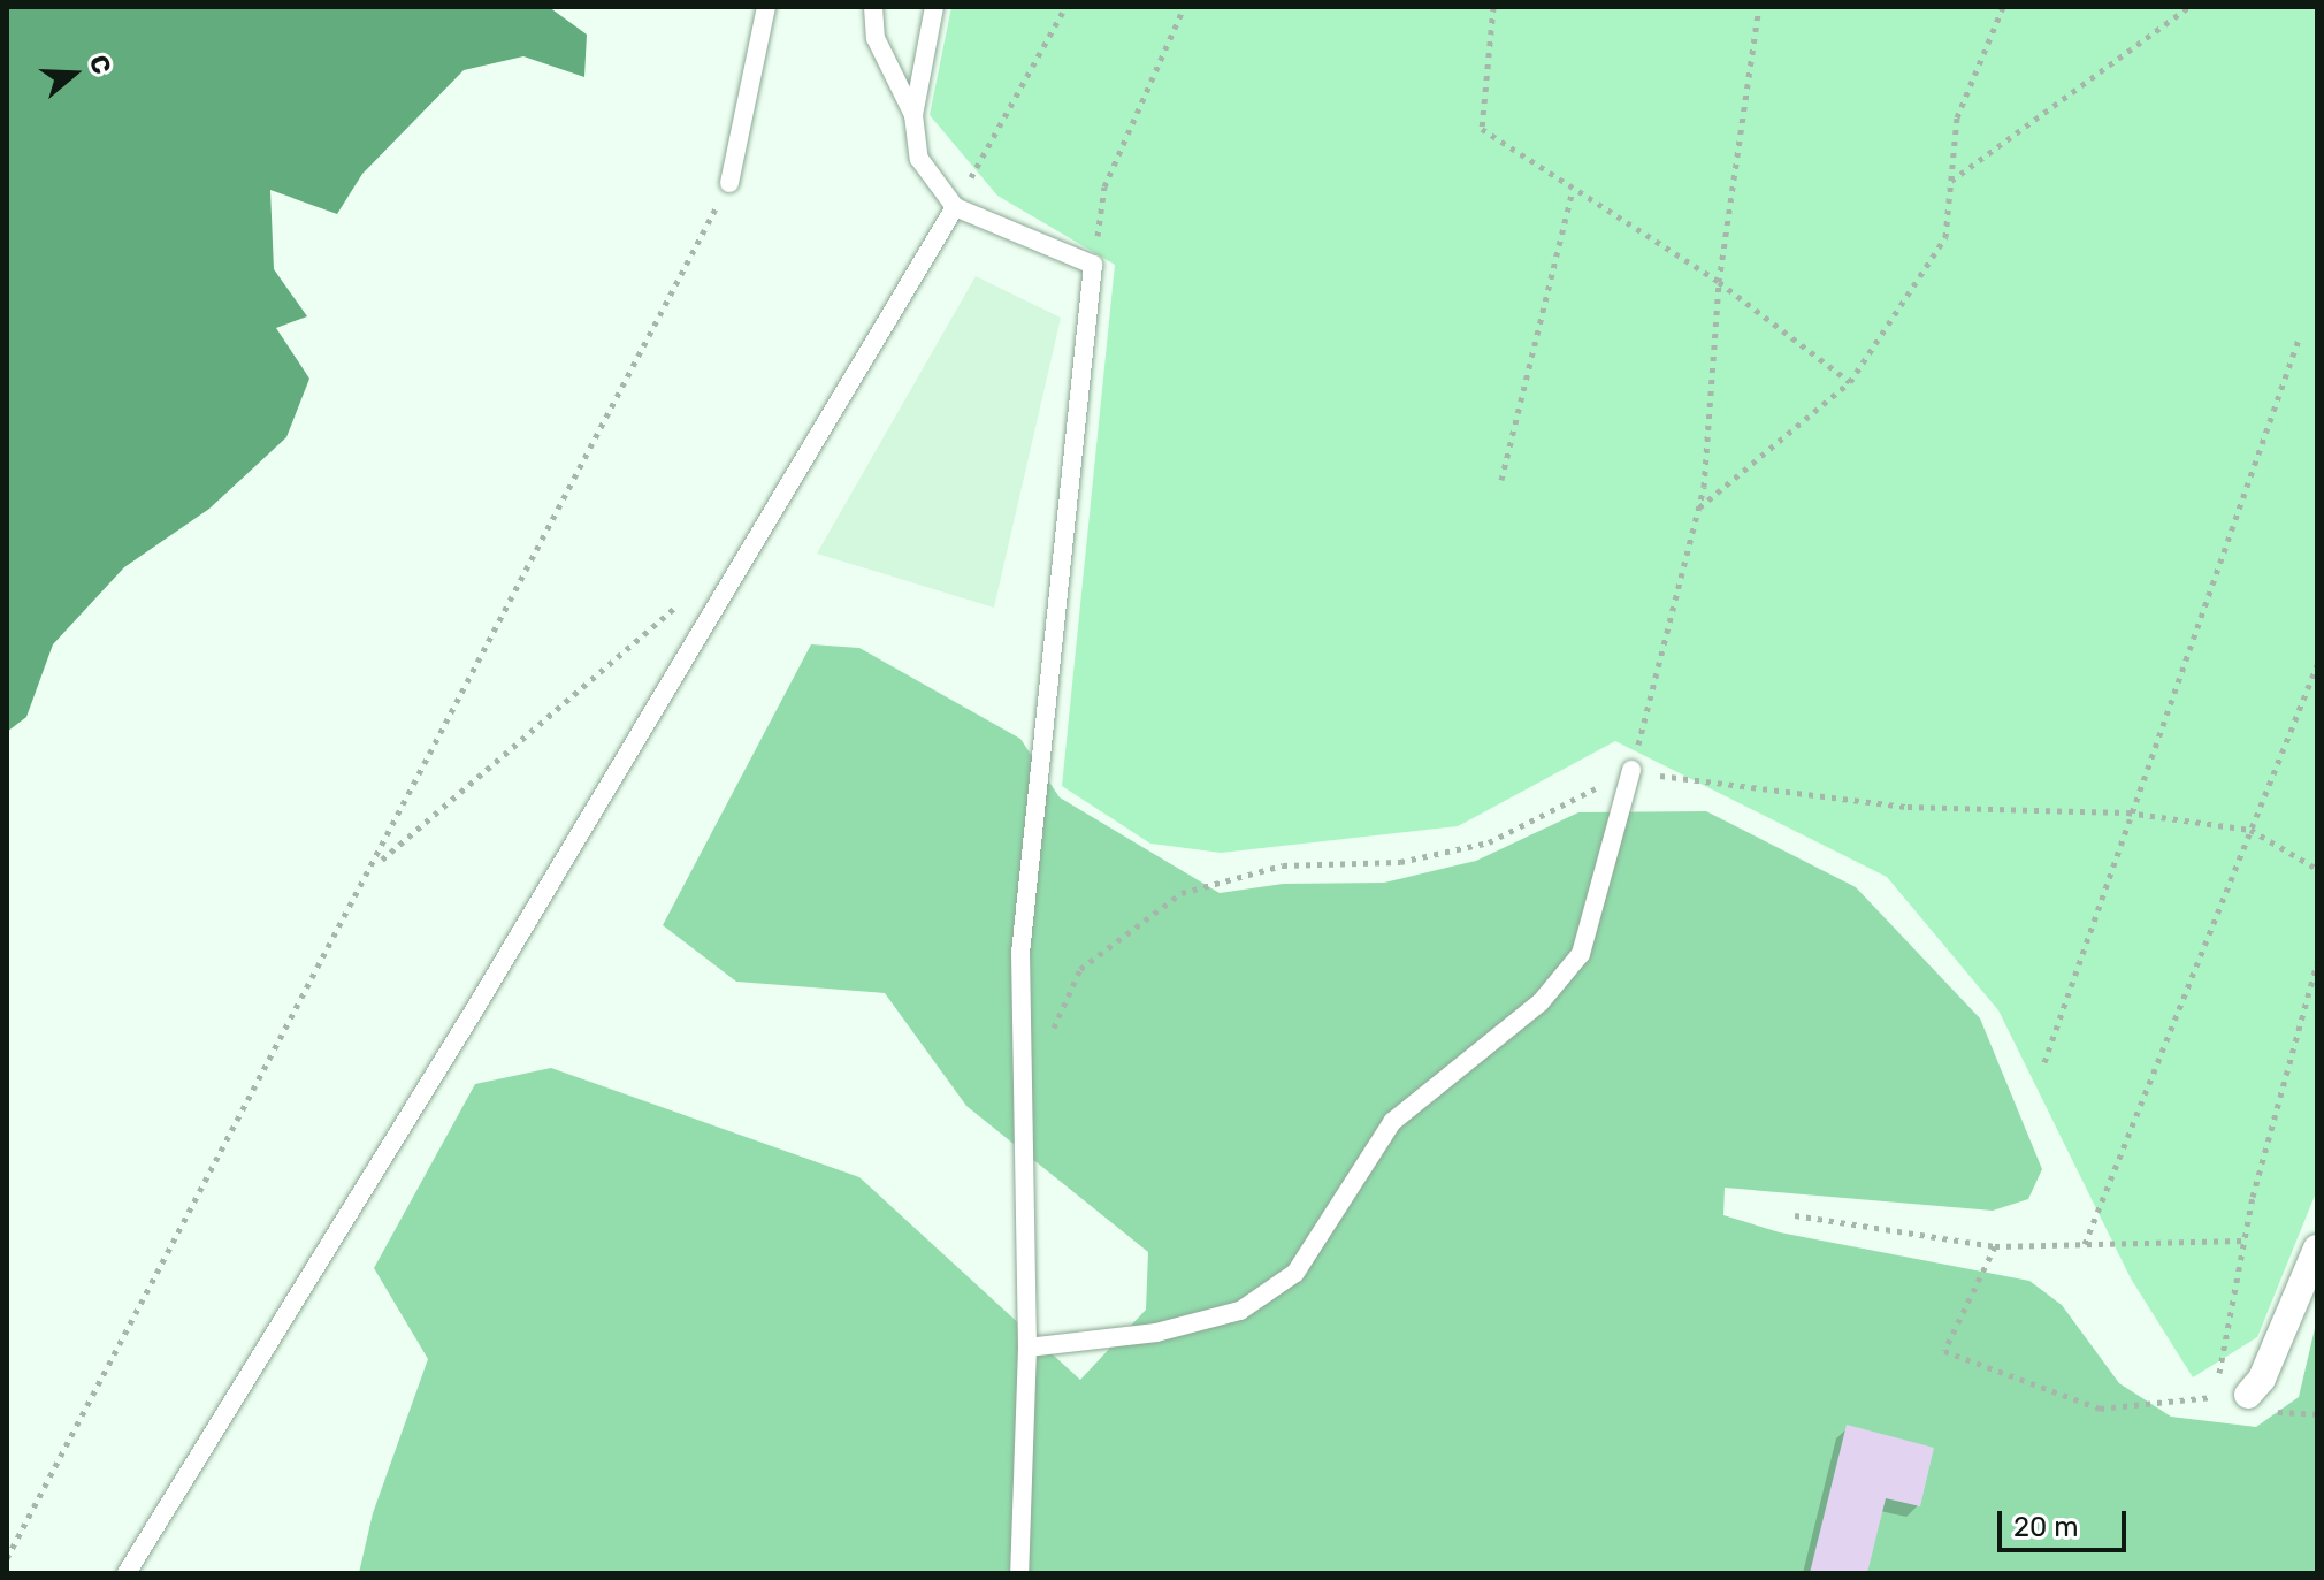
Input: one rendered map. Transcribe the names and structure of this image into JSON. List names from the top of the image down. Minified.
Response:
{"scale_bar":"20 m","north":"right"}
